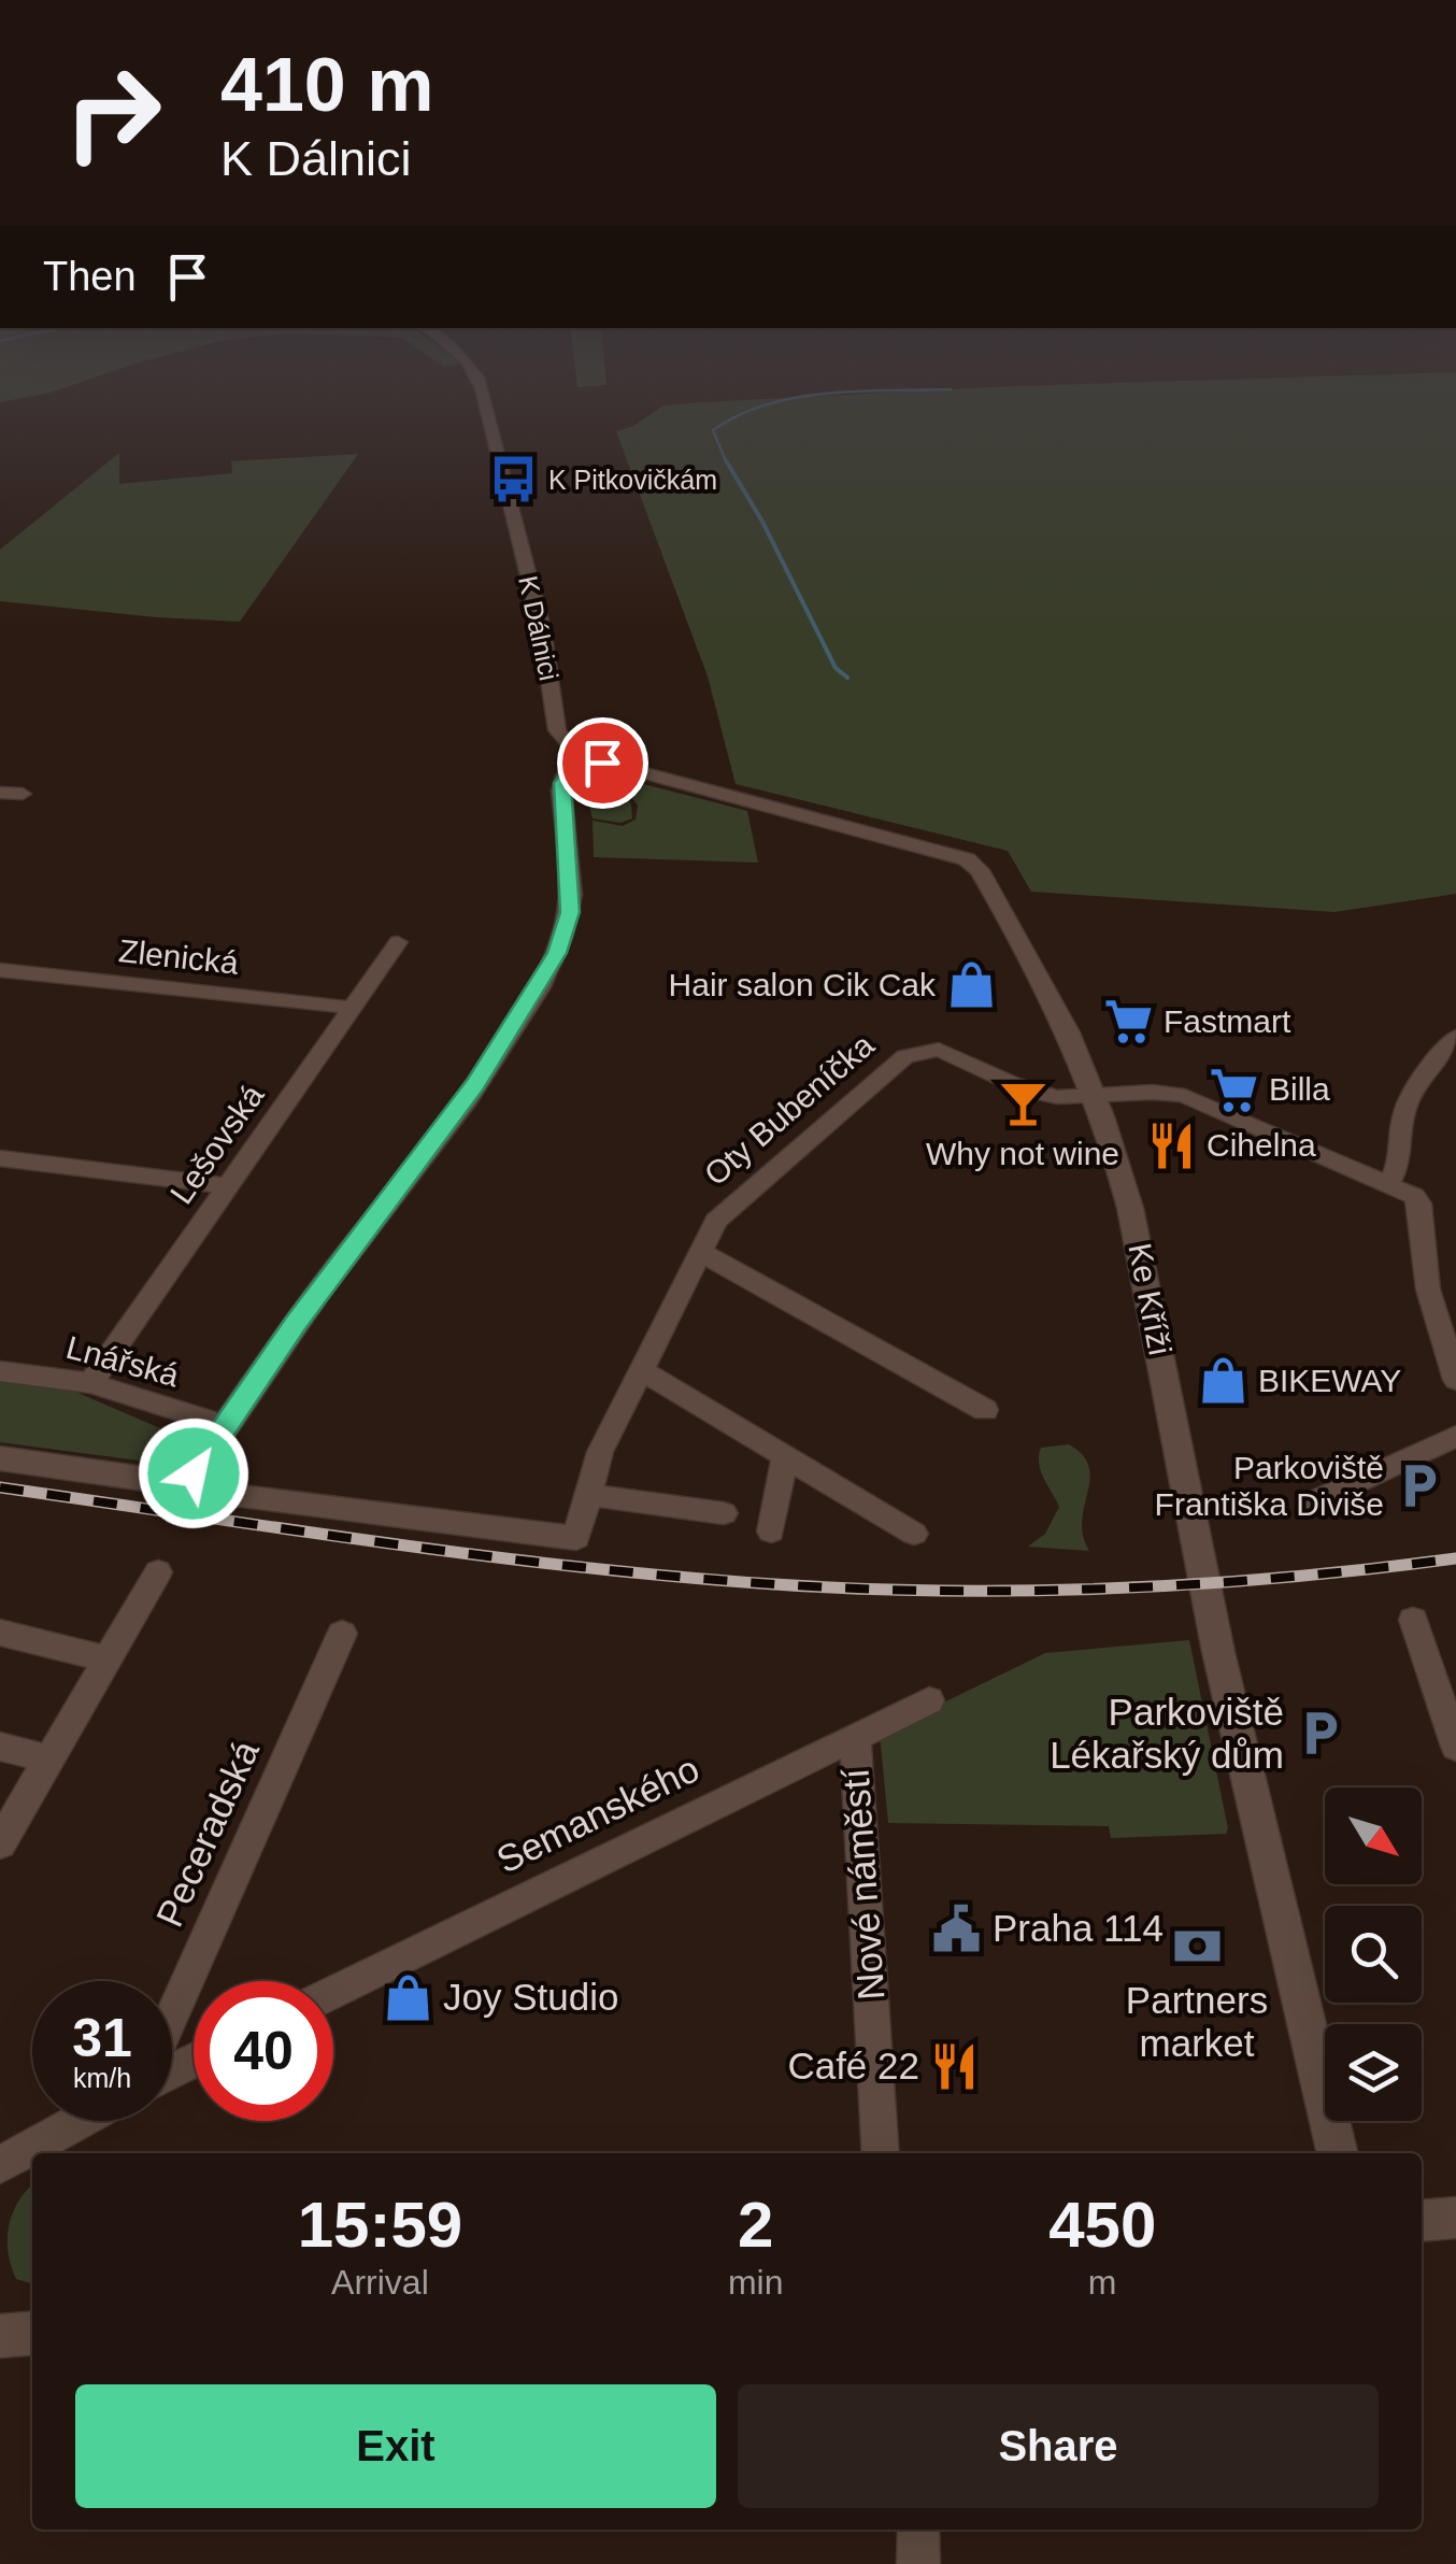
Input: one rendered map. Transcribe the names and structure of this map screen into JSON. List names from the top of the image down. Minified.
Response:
{"streets":{"street":["K Dálnici","Zlenická","Oty Bubeníčka","Lešovská","Ke Kříži","Lnářská","Semanského","Peceradská","Nové náměstí"]},"crossings":[["K Dálnici","Ke Kříži"],["Zlenická","Lešovská"],["Oty Bubeníčka","Ke Kříži"],["Lešovská","Lnářská"],["Semanského","Nové náměstí"]],"places":{"bus stop":["K Pitkovičkám"],"shop":["Hair salon Cik Cak","BIKEWAY","Joy Studio"],"supermarket":["Fastmart","Billa"],"bar":["Why not wine"],"restaurant":["Cihelna","Café 22"],"parking":["Parkoviště Františka Diviše","Parkoviště Lékařský dům"],"public building":["Praha 114"],"bank":["Partners market"]},"north":"bottom right","page":{"turn":["410 m","K Dálnici"],"then":"Then","speed":"31 km/h","limit":"40","eta":["15:59","Arrival","2","min","450","m"],"buttons":["Exit","Share"]}}
